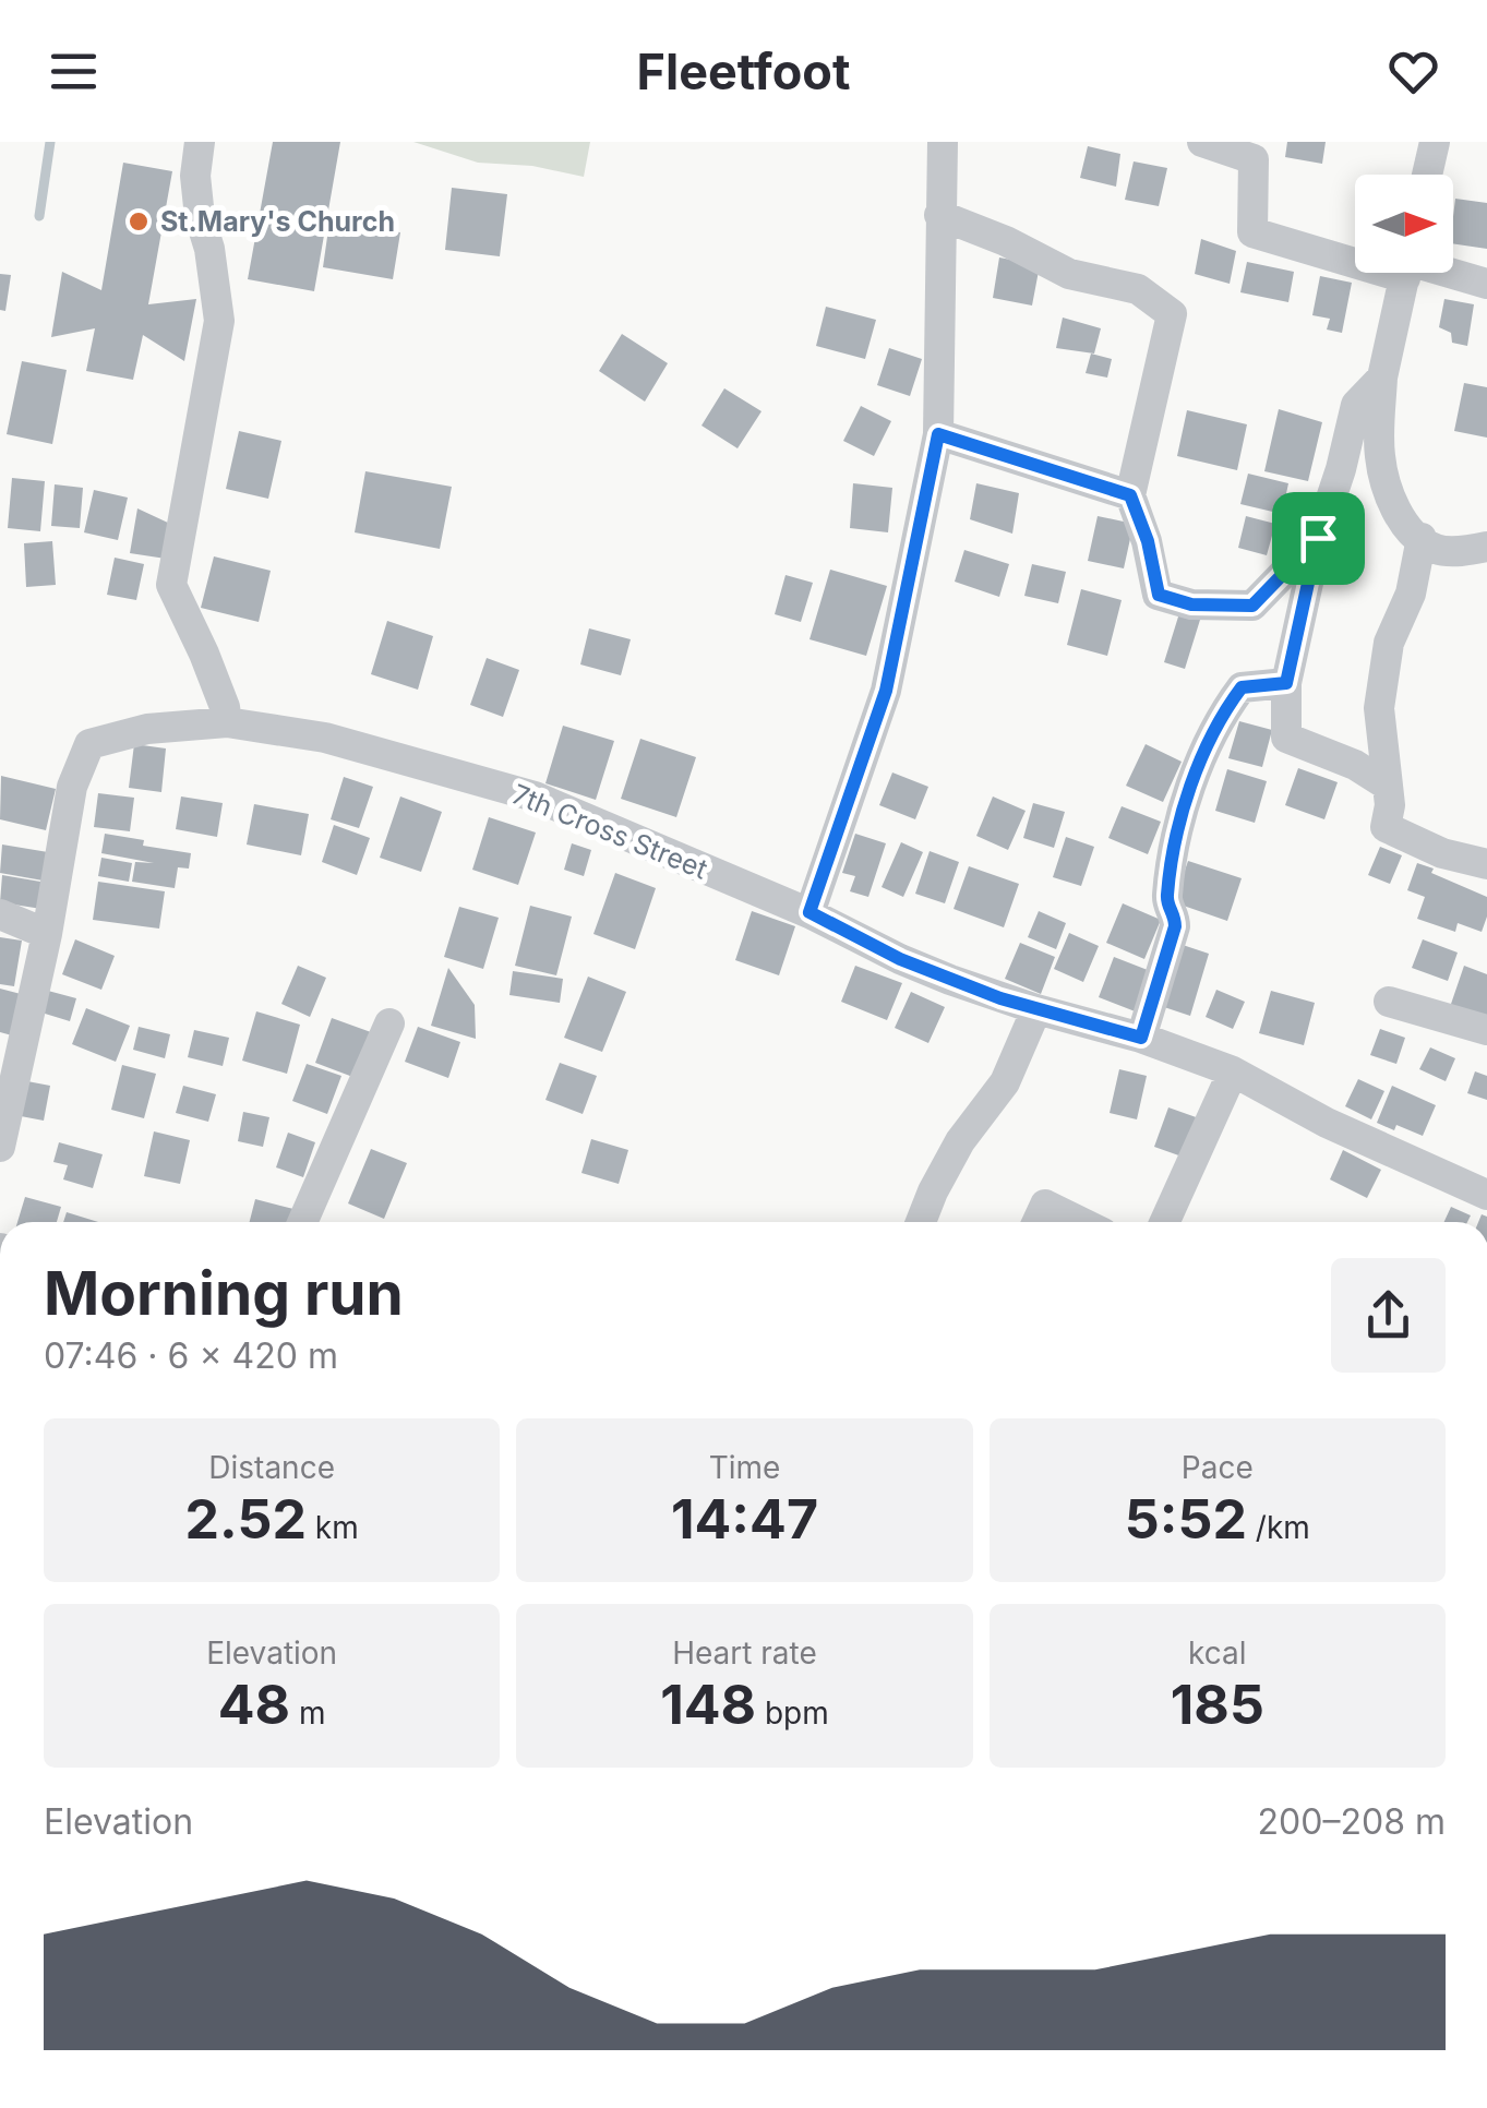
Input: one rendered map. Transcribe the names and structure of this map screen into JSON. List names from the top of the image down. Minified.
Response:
{"streets":{"street":["7th Cross Street"]},"places":["St.Mary's Church"],"north":"right","page":{"header":"Fleetfoot","heading":["Morning run","07:46 · 6 × 420 m"],"stats":[["Distance","2.52 km"],["Time","14:47"],["Pace","5:52 /km"],["Elevation","48 m"],["Heart rate","148 bpm"],["kcal","185"]],"chart":["Elevation","200–208 m"]}}
